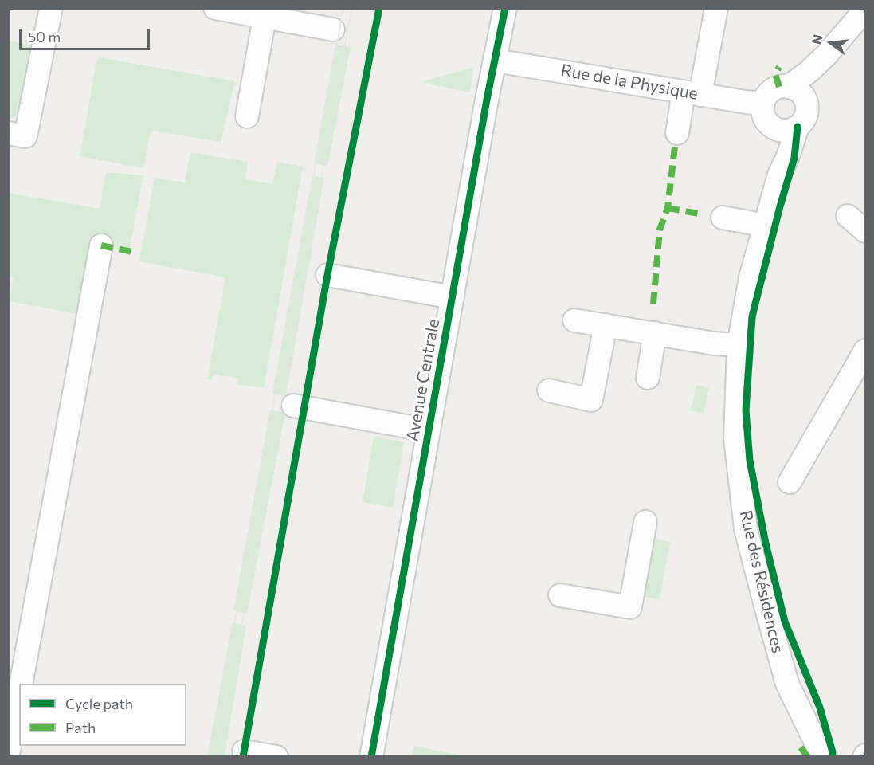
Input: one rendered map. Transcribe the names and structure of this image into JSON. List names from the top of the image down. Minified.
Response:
{"streets":{"street":["Rue de la Physique","Avenue Centrale","Rue des Résidences"]},"crossings":[["Rue de la Physique","Avenue Centrale"],["Rue de la Physique","Rue des Résidences"]],"legend":["Cycle path","Path"],"scale_bar":"50 m","north":"left"}
